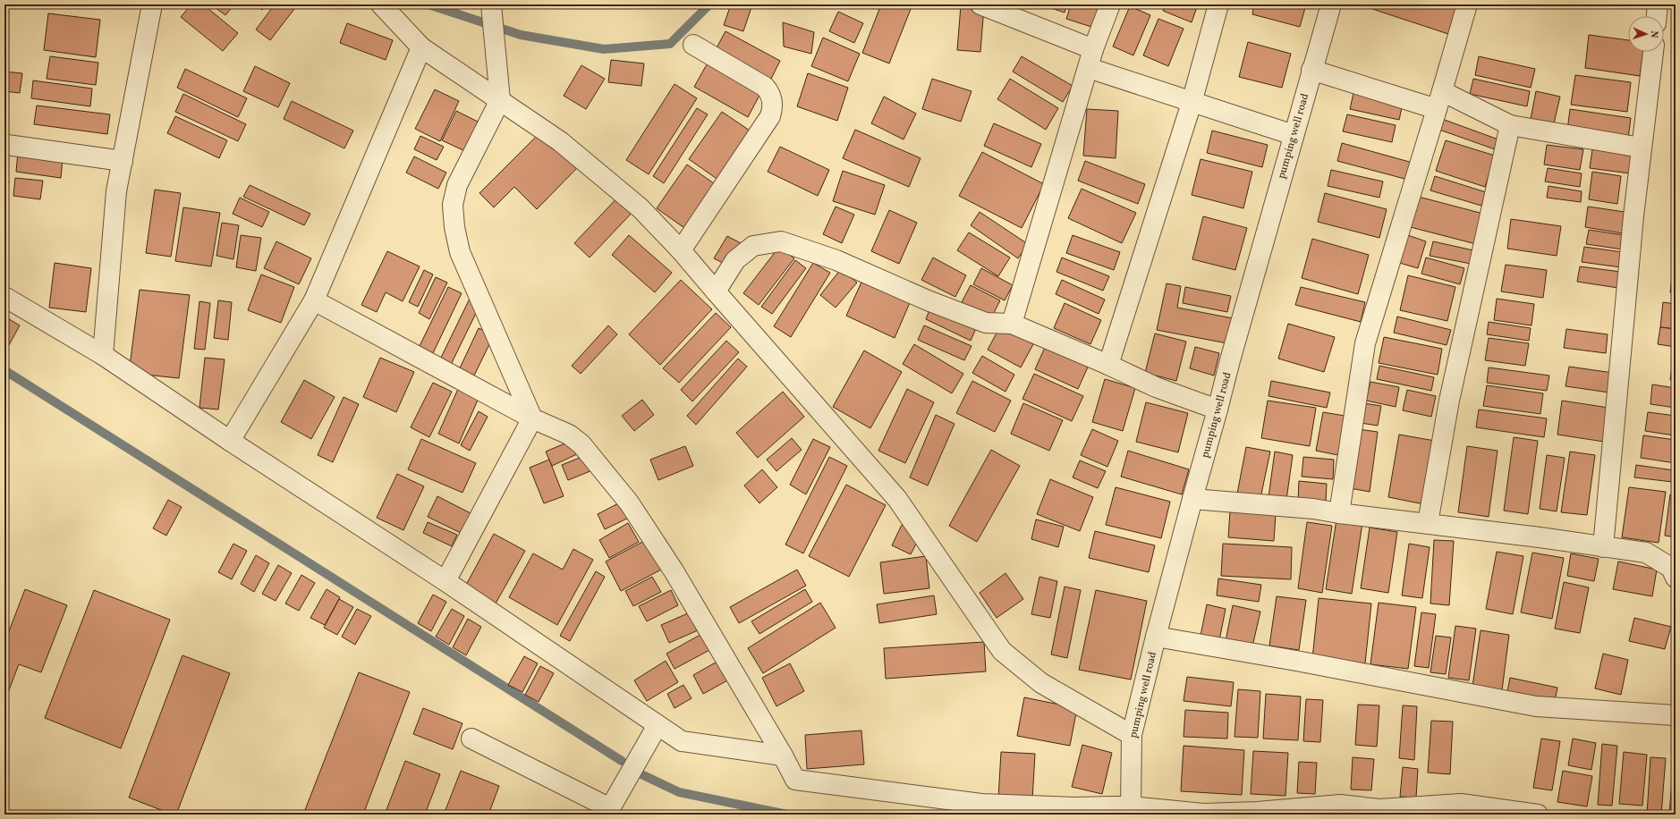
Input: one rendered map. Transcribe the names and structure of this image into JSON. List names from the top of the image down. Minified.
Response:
{"streets":{"street":["pumping well road"]},"north":"right"}
